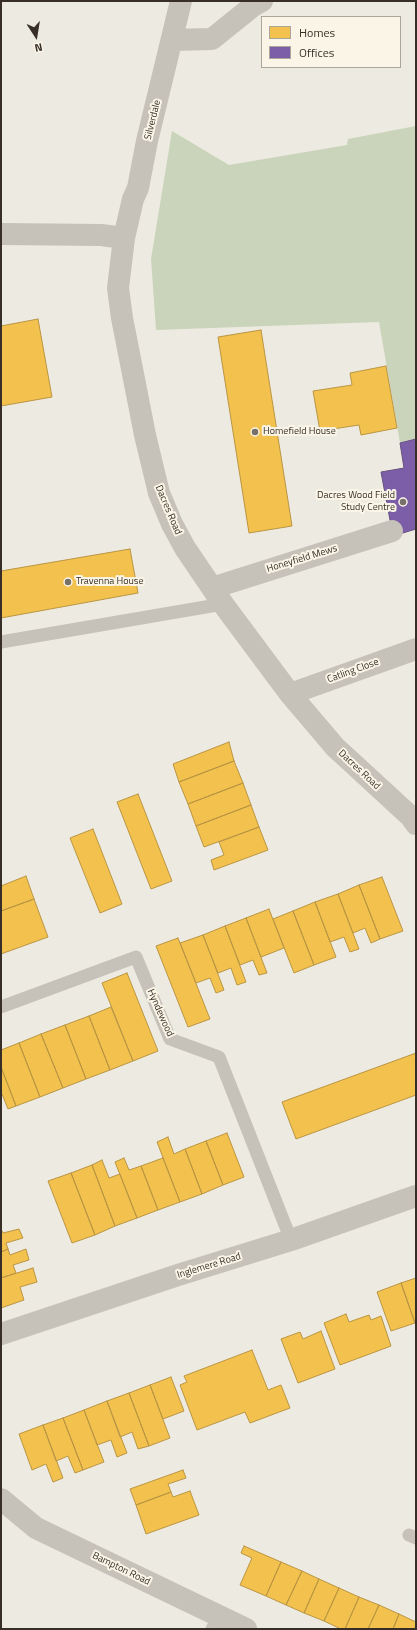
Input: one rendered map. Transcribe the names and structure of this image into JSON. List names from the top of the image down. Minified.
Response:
{"streets":{"street":["Silverdale","Dacres Road","Honeyfield Mews","Catling Close","Inglemere Road","Bampton Road"],"lane":["Hyndewood"]},"crossings":[["Silverdale","Dacres Road"],["Dacres Road","Honeyfield Mews"],["Dacres Road","Catling Close"],["Hyndewood","Inglemere Road"]],"places":["Homefield House","Dacres Wood Field Study Centre","Travenna House"],"legend":["Homes","Offices"],"north":"bottom"}
